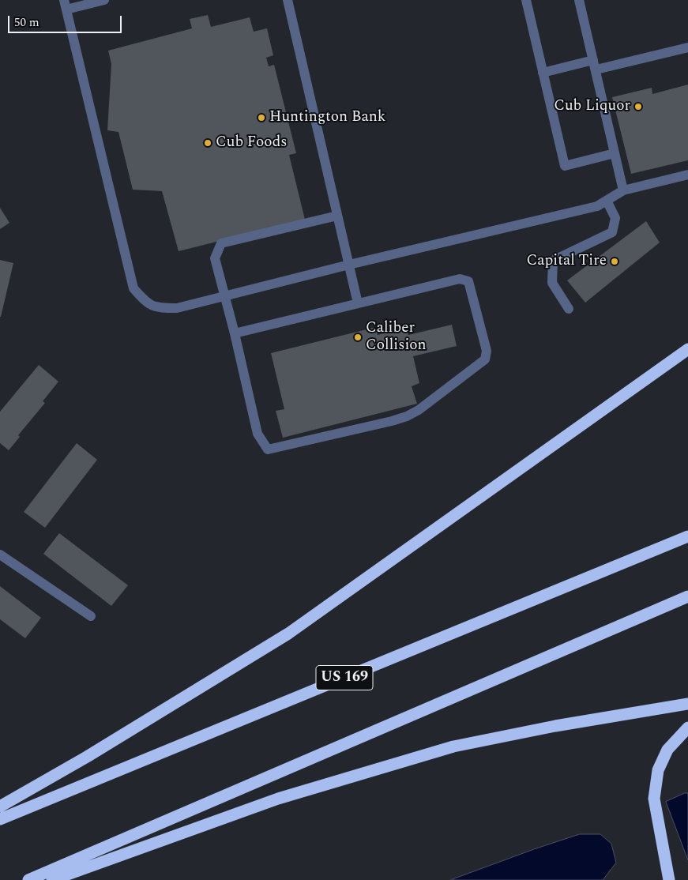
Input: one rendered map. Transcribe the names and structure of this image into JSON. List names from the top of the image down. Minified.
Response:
{"streets":{"highway":["US 169"]},"places":["Cub Liquor","Huntington Bank","Cub Foods","Capital Tire","Caliber Collision"],"scale_bar":"50 m"}
